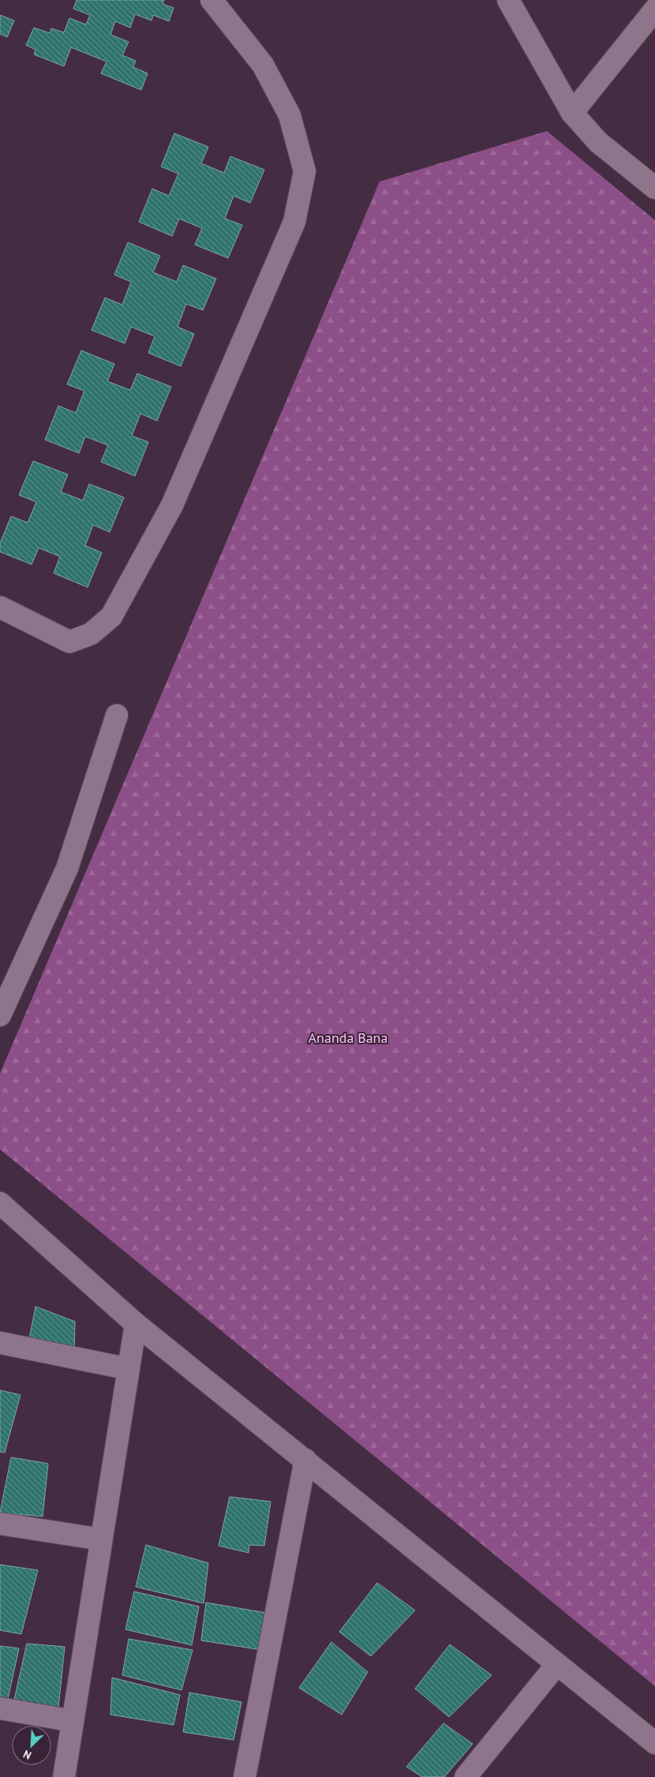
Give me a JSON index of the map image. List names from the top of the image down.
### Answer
{
  "parks": ["Ananda Bana"],
  "north": "bottom left"
}
